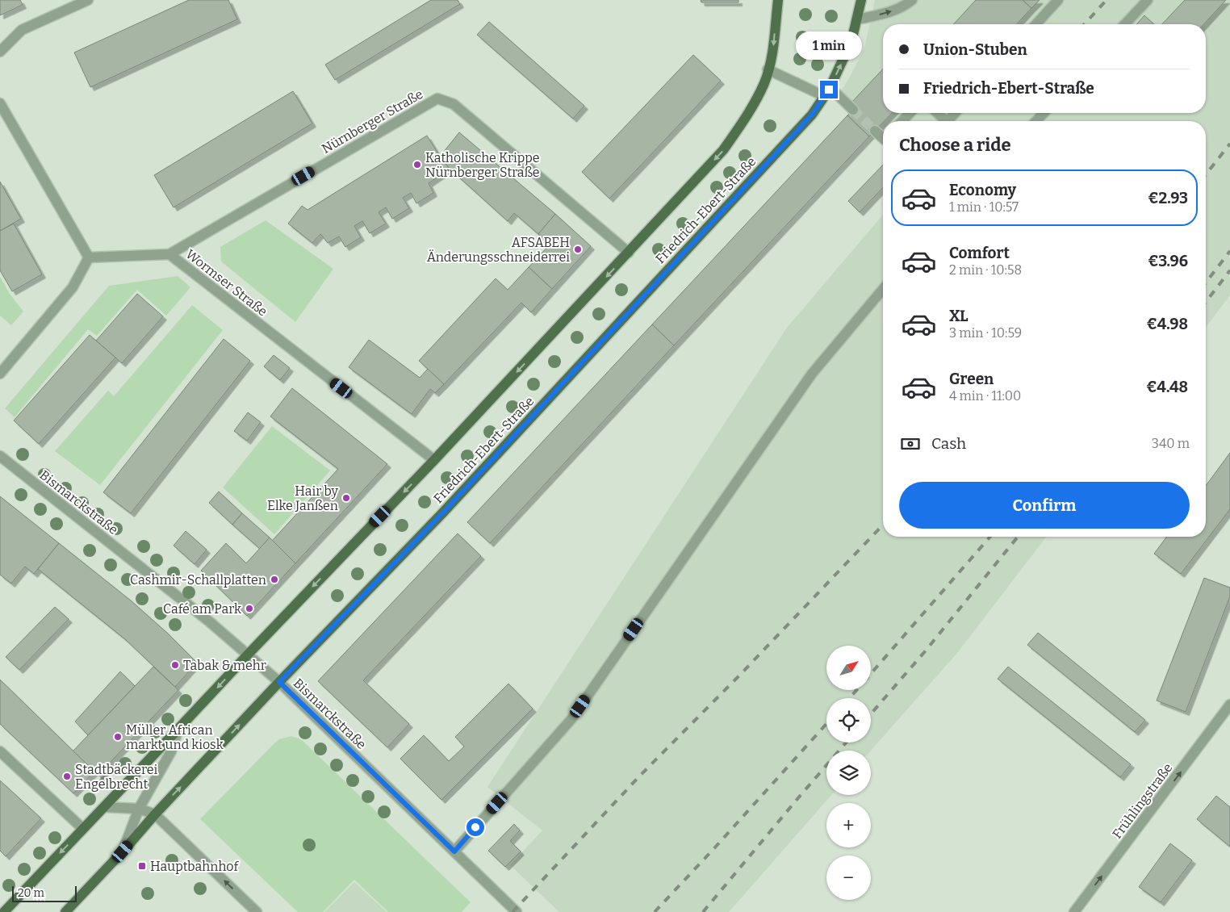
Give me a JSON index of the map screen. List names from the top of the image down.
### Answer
{
  "streets": {
    "main road": ["Friedrich-Ebert-Straße"],
    "street": [
      "Nürnberger Straße",
      "Wormser Straße",
      "Bismarckstraße",
      "Frühlingstraße"
    ]
  },
  "crossings": [
    ["Nürnberger Straße", "Friedrich-Ebert-Straße"],
    ["Nürnberger Straße", "Wormser Straße"],
    ["Friedrich-Ebert-Straße", "Wormser Straße"],
    ["Friedrich-Ebert-Straße", "Bismarckstraße"]
  ],
  "one_way": ["Frühlingstraße"],
  "places": {
    "other": [
      "Katholische Krippe Nürnberger Straße",
      "AFSABEH Änderungsschneiderrei",
      "Hair by Elke Janßen",
      "Cashmir-Schallplatten",
      "Café am Park",
      "Tabak & mehr",
      "Müller African markt und kiosk",
      "Stadtbäckerei Engelbrecht"
    ],
    "transit": ["Hauptbahnhof"]
  },
  "scale_bar": "20 m",
  "north": "top right",
  "page": {
    "banner": ["Union-Stuben", "Friedrich-Ebert-Straße"],
    "bubble": "1 min",
    "heading": "Choose a ride",
    "list": [
      {
        "name": "Economy",
        "note": "1 min · 10:57",
        "value": "€2.93"
      },
      {
        "name": "Comfort",
        "note": "2 min · 10:58",
        "value": "€3.96"
      },
      {
        "name": "XL",
        "note": "3 min · 10:59",
        "value": "€4.98"
      },
      {
        "name": "Green",
        "note": "4 min · 11:00",
        "value": "€4.48"
      }
    ],
    "pay": ["Cash", "340 m"],
    "buttons": "Confirm",
    "map_buttons": ["+", "−"],
    "scale": "20 m"
  }
}
